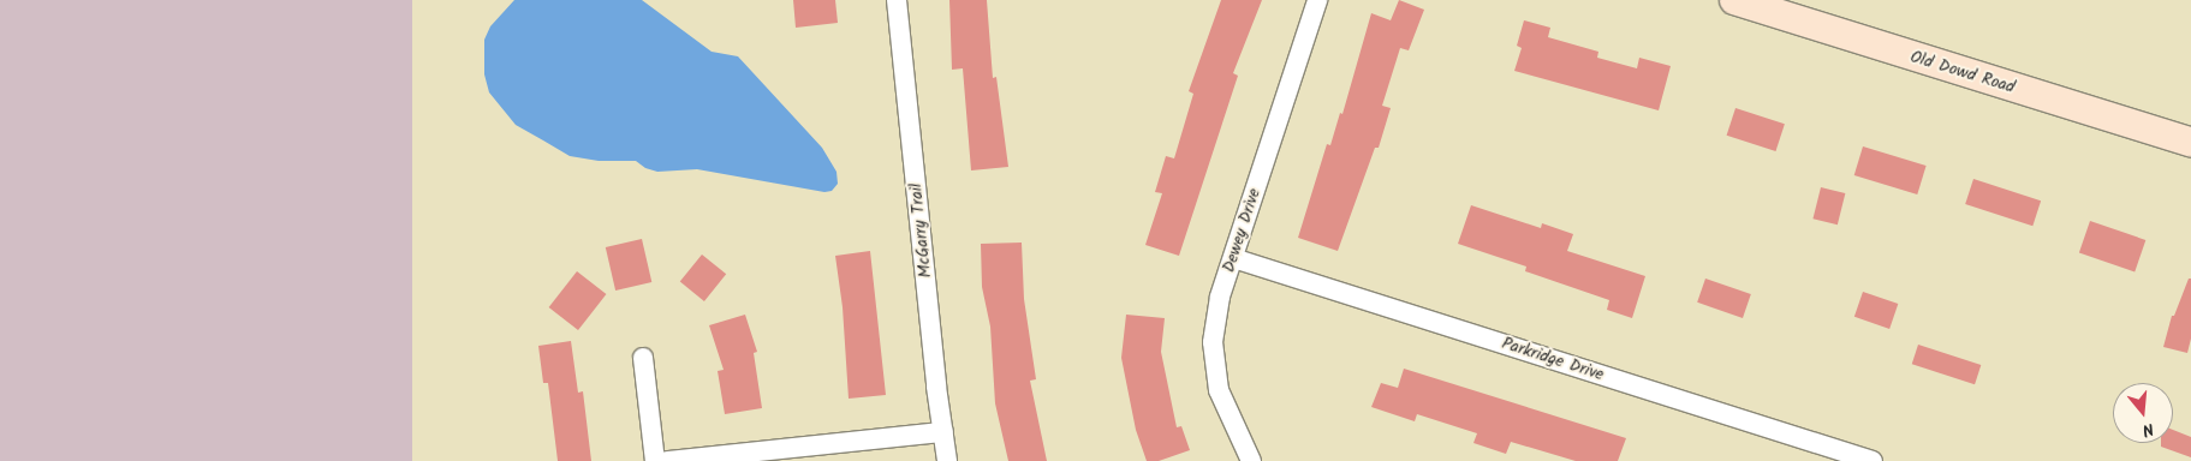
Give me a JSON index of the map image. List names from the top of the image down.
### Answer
{
  "streets": {
    "street": [
      "Old Dowd Road",
      "McGarry Trail",
      "Dewey Drive",
      "Parkridge Drive"
    ]
  },
  "crossings": [
    ["Dewey Drive", "Parkridge Drive"]
  ],
  "north": "bottom"
}
